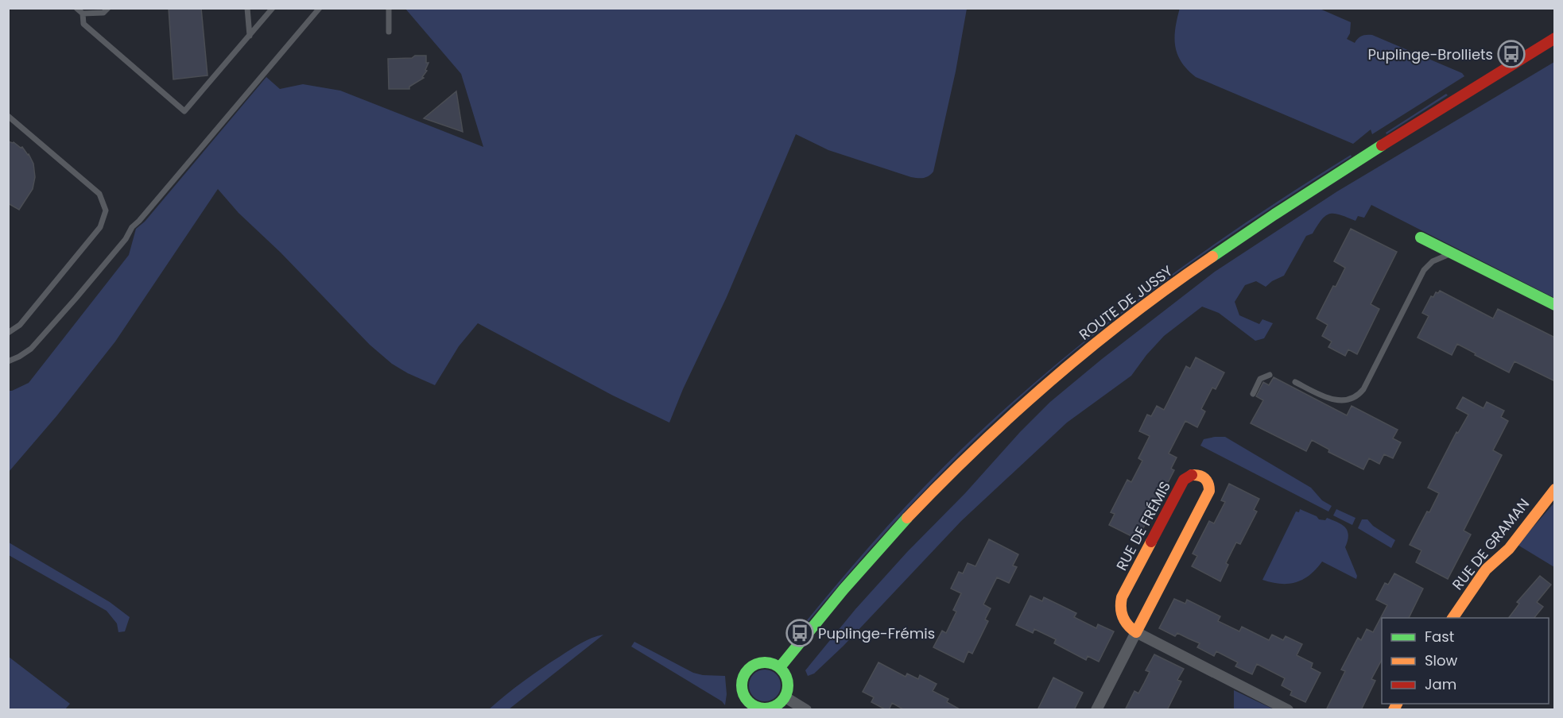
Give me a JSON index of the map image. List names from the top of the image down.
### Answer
{
  "streets": {
    "main road": ["ROUTE DE JUSSY", "RUE DE FRÉMIS", "RUE DE GRAMAN"]
  },
  "places": {
    "bus stop": ["Puplinge-Brolliets", "Puplinge-Frémis"]
  },
  "legend": ["Fast", "Slow", "Jam"]
}
